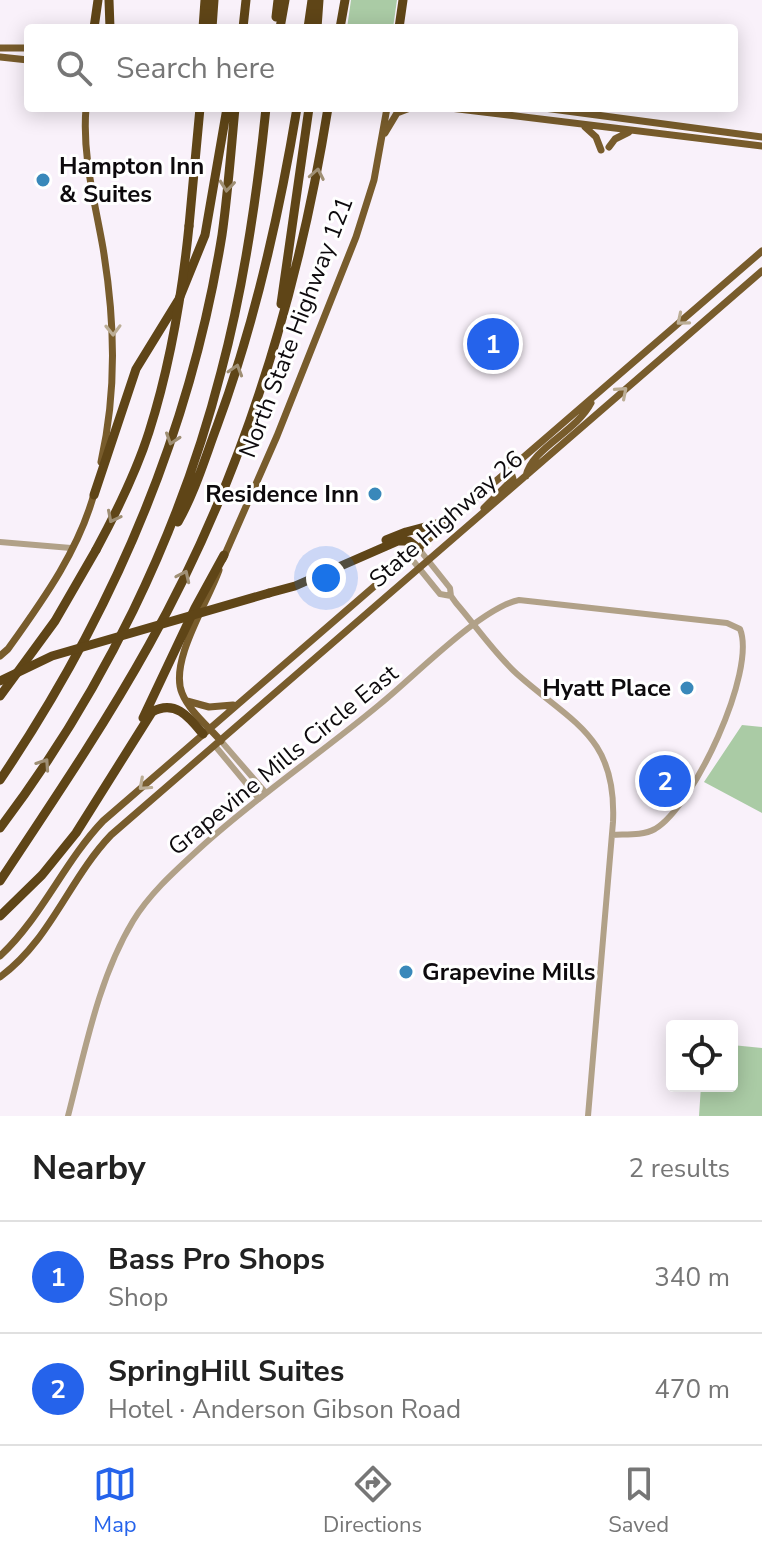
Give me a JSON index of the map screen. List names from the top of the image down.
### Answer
{
  "streets": {
    "main road": ["North State Highway 121", "State Highway 26"],
    "street": ["Grapevine Mills Circle East"]
  },
  "places": [
    "Hampton Inn & Suites",
    "Residence Inn",
    "Hyatt Place",
    "Grapevine Mills"
  ],
  "page": {
    "search": "Search here",
    "pins": ["1", "2"],
    "heading": ["Nearby", "2 results"],
    "list": [
      {
        "mark": "1",
        "name": "Bass Pro Shops",
        "note": "Shop",
        "value": "340 m"
      },
      {
        "mark": "2",
        "name": "SpringHill Suites",
        "note": "Hotel · Anderson Gibson Road",
        "value": "470 m"
      }
    ],
    "nav": ["Map", "Directions", "Saved"]
  }
}
